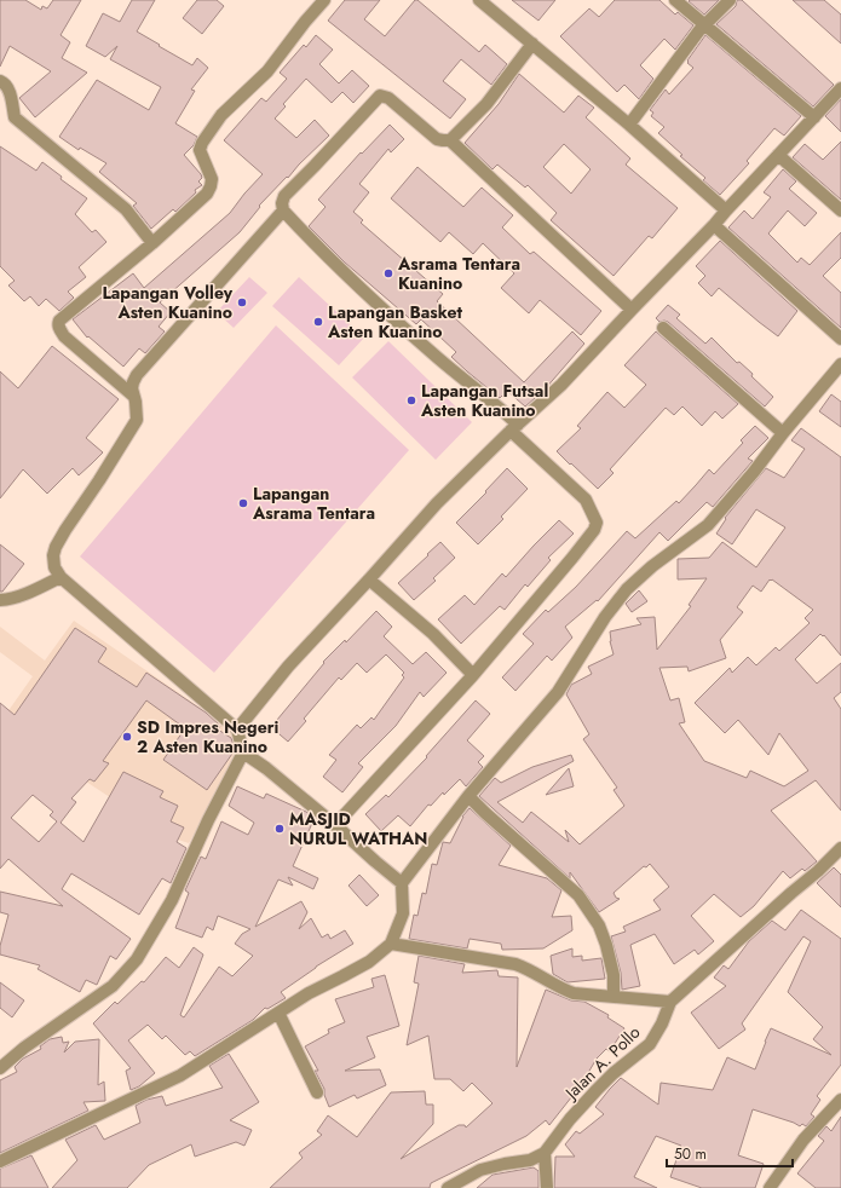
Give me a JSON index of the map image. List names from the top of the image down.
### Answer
{
  "streets": {
    "street": ["Jalan A. Pollo"]
  },
  "places": [
    "Asrama Tentara Kuanino",
    "Lapangan Volley Asten Kuanino",
    "Lapangan Basket Asten Kuanino",
    "Lapangan Futsal Asten Kuanino",
    "Lapangan Asrama Tentara",
    "SD Impres Negeri 2 Asten Kuanino",
    "MASJID NURUL WATHAN"
  ],
  "scale_bar": "50 m"
}
